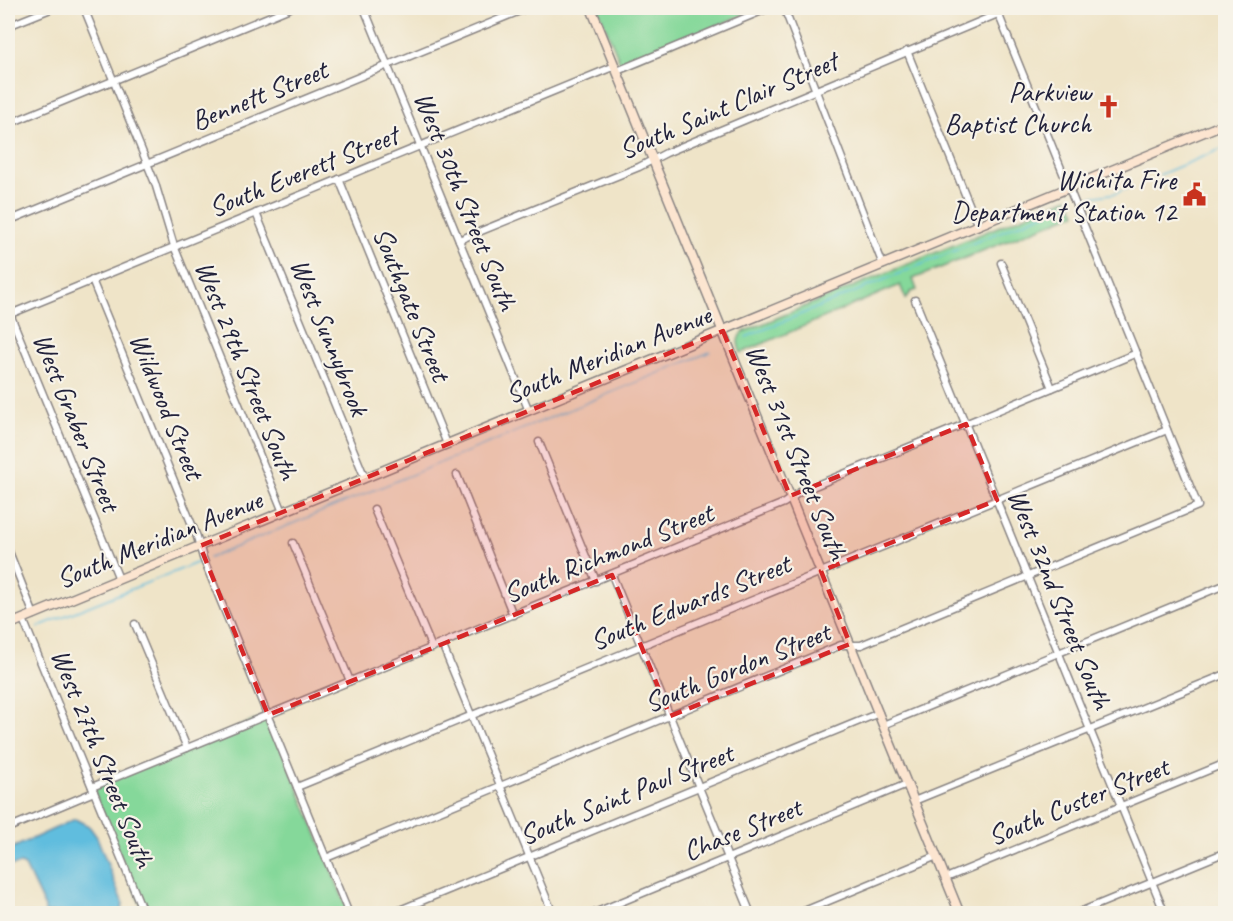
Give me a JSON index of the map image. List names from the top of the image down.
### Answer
{
  "streets": {
    "main road": ["South Meridian Avenue", "West 31st Street South"],
    "street": [
      "Bennett Street",
      "South Saint Clair Street",
      "South Everett Street",
      "West 30th Street South",
      "Southgate Street",
      "West Sunnybrook",
      "West 29th Street South",
      "Wildwood Street",
      "West Graber Street",
      "South Richmond Street",
      "West 32nd Street South",
      "South Edwards Street",
      "South Gordon Street",
      "West 27th Street South",
      "South Saint Paul Street",
      "South Custer Street",
      "Chase Street"
    ]
  },
  "crossings": [
    ["Bennett Street", "West 30th Street South"],
    ["Bennett Street", "West 29th Street South"],
    ["South Saint Clair Street", "West 30th Street South"],
    ["South Saint Clair Street", "West 31st Street South"],
    ["South Everett Street", "West 30th Street South"],
    ["South Everett Street", "Southgate Street"],
    ["South Everett Street", "West Sunnybrook"],
    ["South Everett Street", "West 29th Street South"],
    ["South Everett Street", "Wildwood Street"],
    ["South Everett Street", "West Graber Street"],
    ["South Everett Street", "West 31st Street South"],
    ["West 30th Street South", "South Meridian Avenue"],
    ["Southgate Street", "South Meridian Avenue"],
    ["West Sunnybrook", "South Meridian Avenue"],
    ["South Meridian Avenue", "West 29th Street South"],
    ["South Meridian Avenue", "Wildwood Street"],
    ["South Meridian Avenue", "West Graber Street"],
    ["South Meridian Avenue", "West 31st Street South"],
    ["South Meridian Avenue", "West 27th Street South"],
    ["Wildwood Street", "South Richmond Street"],
    ["Wildwood Street", "South Edwards Street"],
    ["Wildwood Street", "South Gordon Street"],
    ["West 31st Street South", "South Richmond Street"],
    ["West 31st Street South", "South Edwards Street"],
    ["West 31st Street South", "South Gordon Street"],
    ["West 31st Street South", "South Saint Paul Street"],
    ["West 31st Street South", "South Custer Street"],
    ["West 31st Street South", "Chase Street"],
    ["South Richmond Street", "West 32nd Street South"],
    ["South Richmond Street", "West 27th Street South"],
    ["West 32nd Street South", "South Edwards Street"],
    ["West 32nd Street South", "South Gordon Street"],
    ["West 32nd Street South", "South Custer Street"],
    ["South Edwards Street", "South Gordon Street"]
  ],
  "places": {
    "church": ["Parkview Baptist Church"],
    "public building": ["Wichita Fire Department Station 12"]
  }
}
